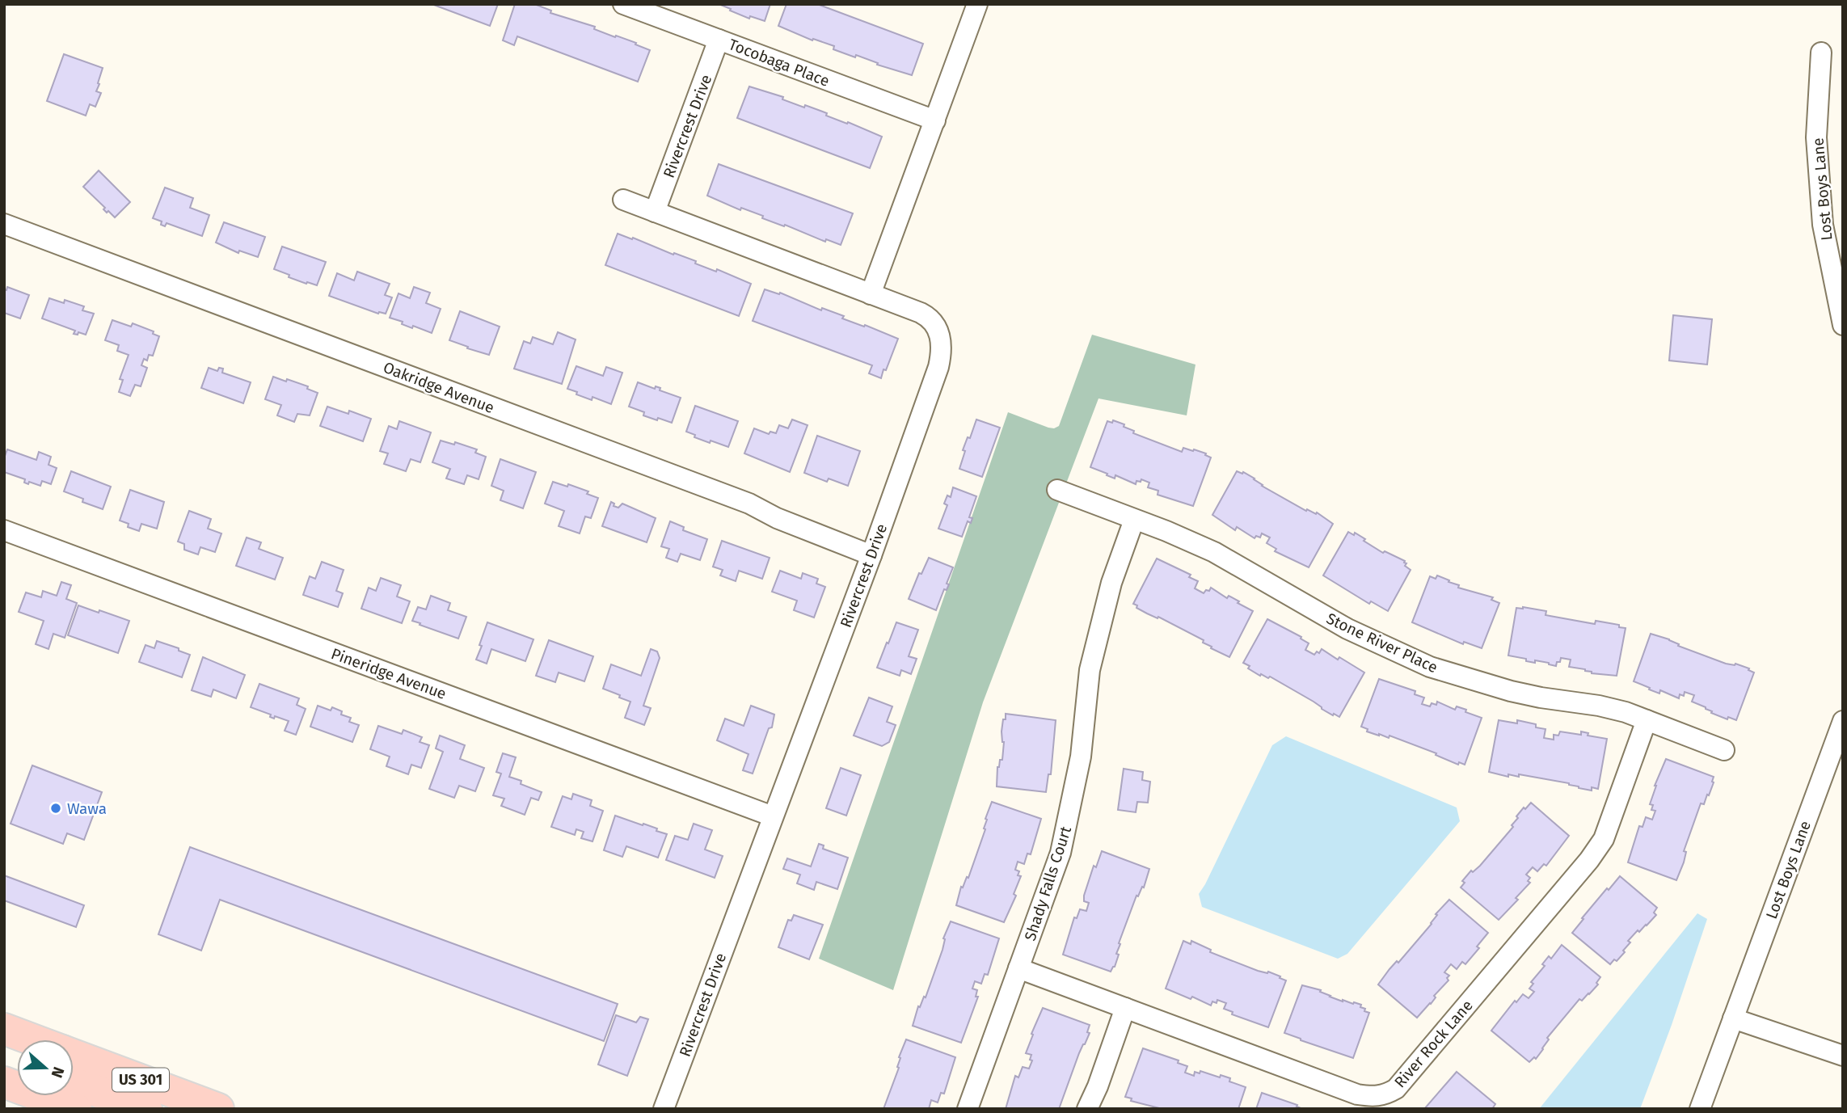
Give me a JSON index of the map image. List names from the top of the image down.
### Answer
{
  "streets": {
    "main road": ["US 301"],
    "street": [
      "Tocobaga Place",
      "Rivercrest Drive",
      "Lost Boys Lane",
      "Oakridge Avenue",
      "Stone River Place",
      "Pineridge Avenue",
      "Shady Falls Court",
      "River Rock Lane"
    ]
  },
  "crossings": [
    ["Tocobaga Place", "Rivercrest Drive"],
    ["Rivercrest Drive", "Oakridge Avenue"],
    ["Rivercrest Drive", "Pineridge Avenue"],
    ["Stone River Place", "Shady Falls Court"],
    ["Stone River Place", "River Rock Lane"],
    ["Shady Falls Court", "River Rock Lane"]
  ],
  "places": ["Wawa"],
  "north": "right"
}
